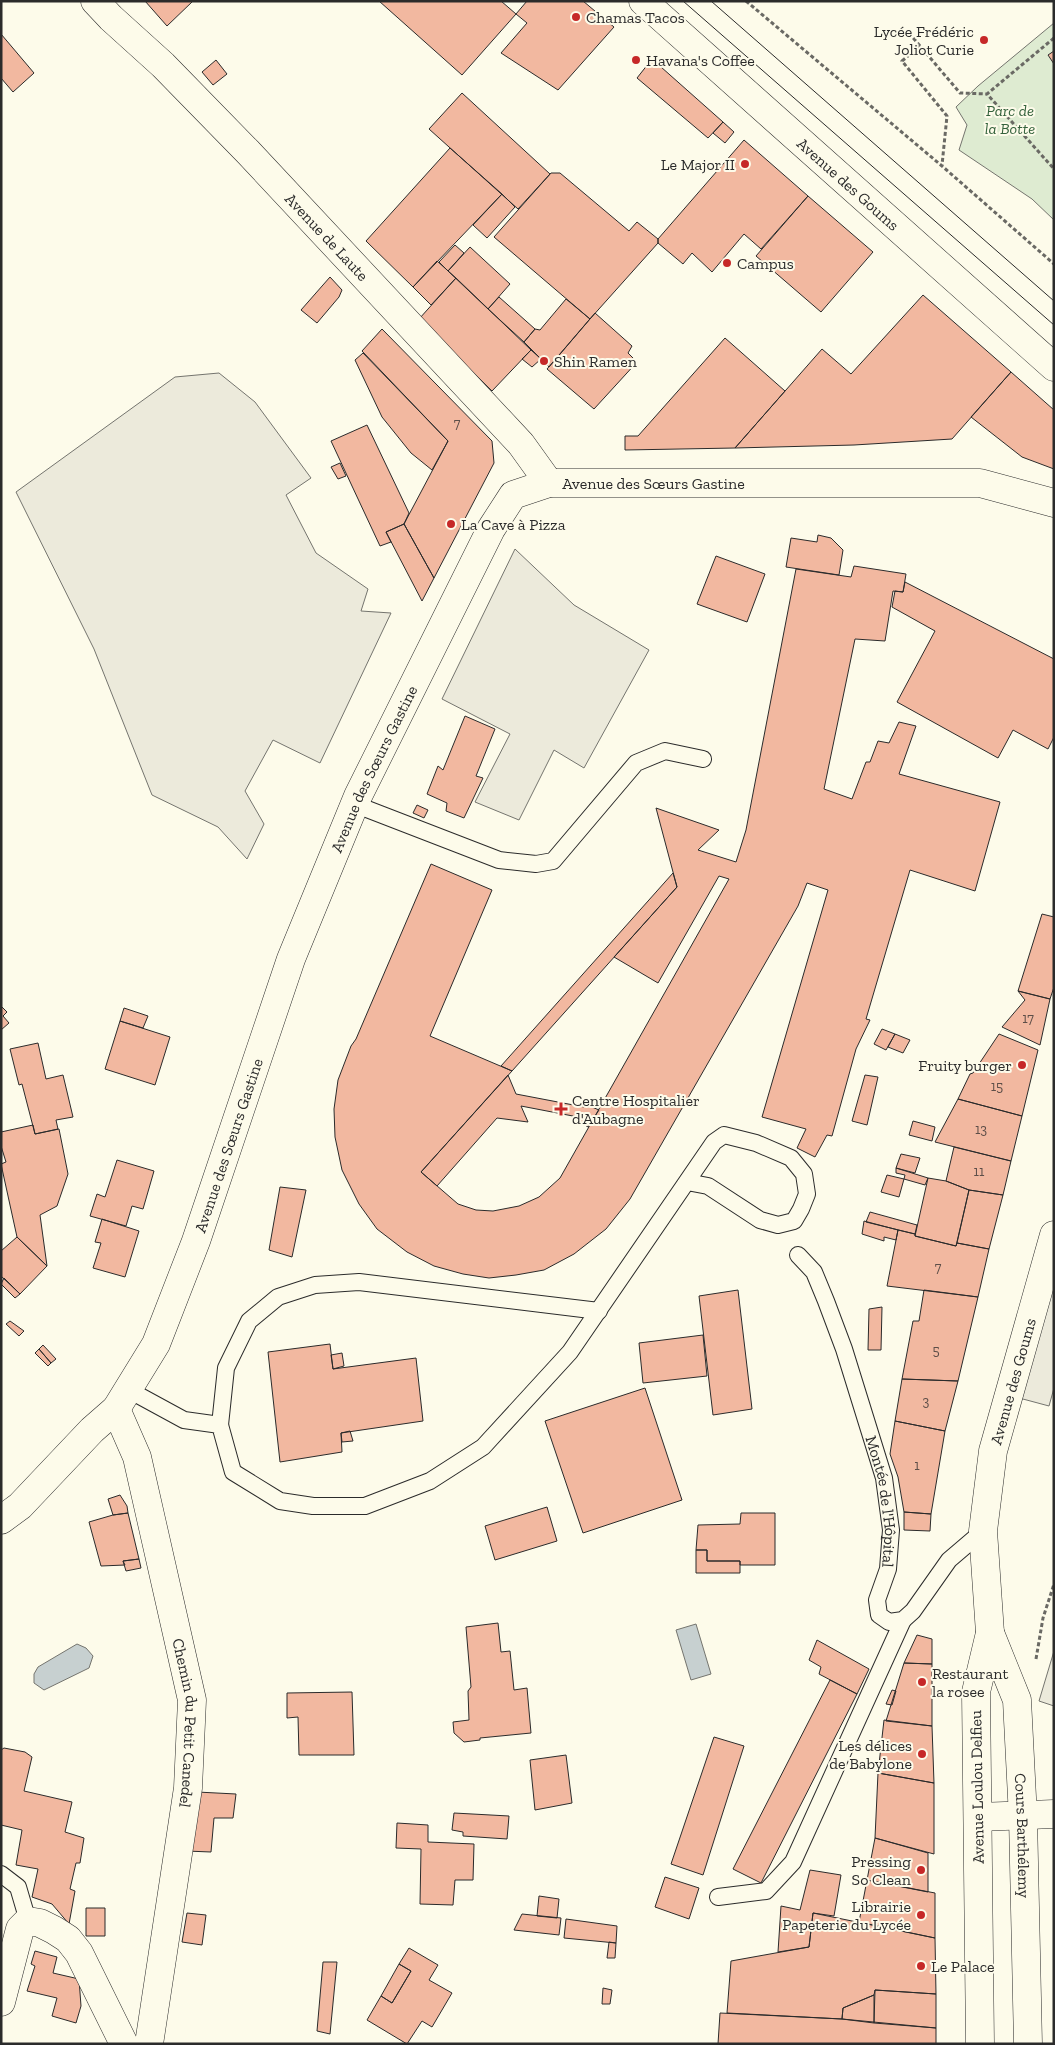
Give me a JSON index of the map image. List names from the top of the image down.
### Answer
{
  "streets": {
    "street": [
      "Avenue des Goums",
      "Avenue de Laute",
      "Avenue des Sœurs Gastine",
      "Chemin du Petit Canedel",
      "Avenue Loulou Delfieu",
      "Cours Barthélemy"
    ],
    "lane": ["Montée de l'Hôpital"]
  },
  "crossings": [
    ["Avenue des Goums", "Avenue Loulou Delfieu"],
    ["Avenue de Laute", "Avenue des Sœurs Gastine"],
    ["Avenue des Sœurs Gastine", "Chemin du Petit Canedel"],
    ["Avenue Loulou Delfieu", "Cours Barthélemy"]
  ],
  "parks": ["Parc de la Botte"],
  "places": {
    "other": [
      "Chamas Tacos",
      "Lycée Frédéric Joliot Curie",
      "Havana's Coffee",
      "Le Major II",
      "Campus",
      "Shin Ramen",
      "La Cave à Pizza",
      "Fruity burger",
      "Restaurant la rosee",
      "Les délices de Babylone",
      "Pressing So Clean",
      "Librairie Papeterie du Lycée",
      "Le Palace"
    ],
    "health": ["Centre Hospitalier d'Aubagne"]
  },
  "house_numbers": [
    "7",
    "17",
    "15",
    "13",
    "11",
    "7",
    "5",
    "3",
    "1"
  ]
}
